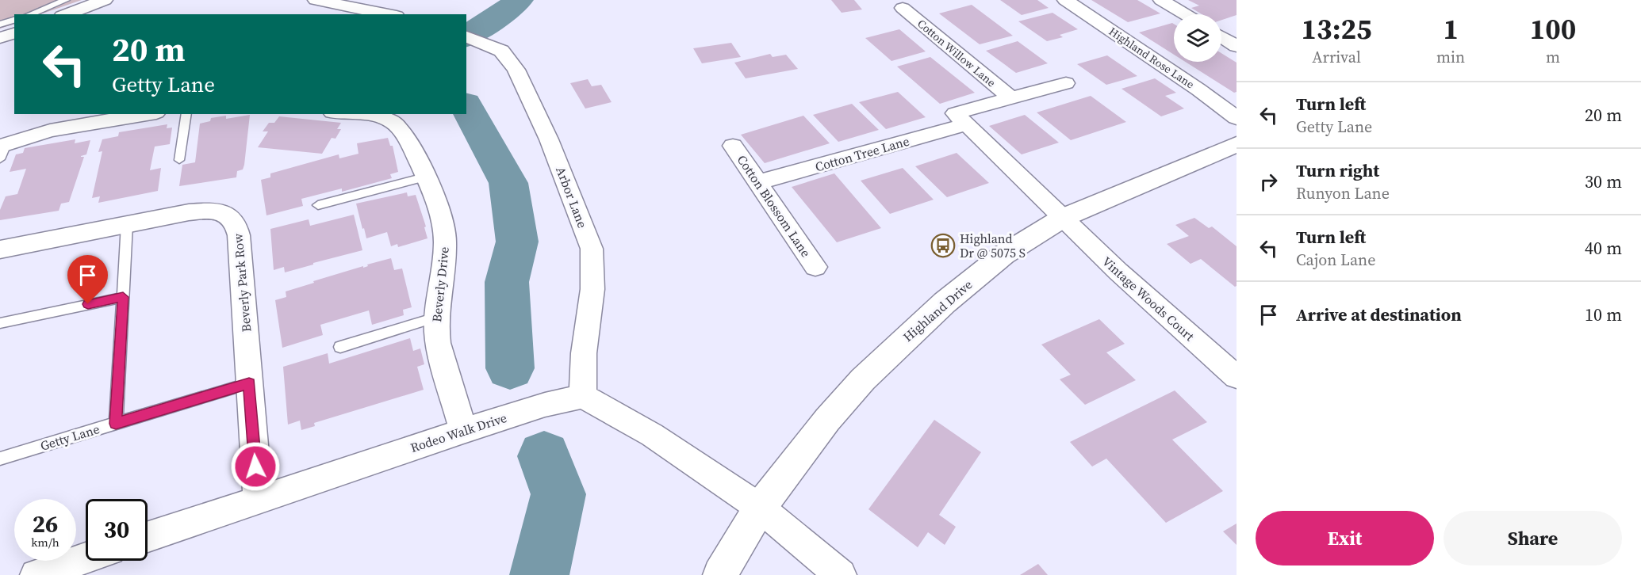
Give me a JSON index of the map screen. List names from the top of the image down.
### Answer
{
  "streets": {
    "main road": ["Highland Drive"],
    "street": [
      "Cotton Willow Lane",
      "Highland Rose Lane",
      "Cotton Tree Lane",
      "Arbor Lane",
      "Cotton Blossom Lane",
      "Beverly Park Row",
      "Beverly Drive",
      "Vintage Woods Court",
      "Rodeo Walk Drive"
    ],
    "lane": ["Getty Lane"]
  },
  "crossings": [
    ["Cotton Tree Lane", "Cotton Blossom Lane"],
    ["Arbor Lane", "Rodeo Walk Drive"],
    ["Beverly Park Row", "Rodeo Walk Drive"],
    ["Beverly Park Row", "Getty Lane"],
    ["Beverly Drive", "Rodeo Walk Drive"],
    ["Vintage Woods Court", "Highland Drive"]
  ],
  "places": {
    "bus stop": ["Highland Dr @ 5075 S"]
  },
  "page": {
    "eta": [
      "13:25",
      "Arrival",
      "1",
      "min",
      "100",
      "m"
    ],
    "turn": ["20 m", "Getty Lane"],
    "list": [
      {
        "name": "Turn left",
        "note": "Getty Lane",
        "value": "20 m"
      },
      {
        "name": "Turn right",
        "note": "Runyon Lane",
        "value": "30 m"
      },
      {
        "name": "Turn left",
        "note": "Cajon Lane",
        "value": "40 m"
      },
      {
        "name": "Arrive at destination",
        "value": "10 m"
      }
    ],
    "speed": "26 km/h",
    "limit": "30",
    "buttons": ["Exit", "Share"]
  }
}
